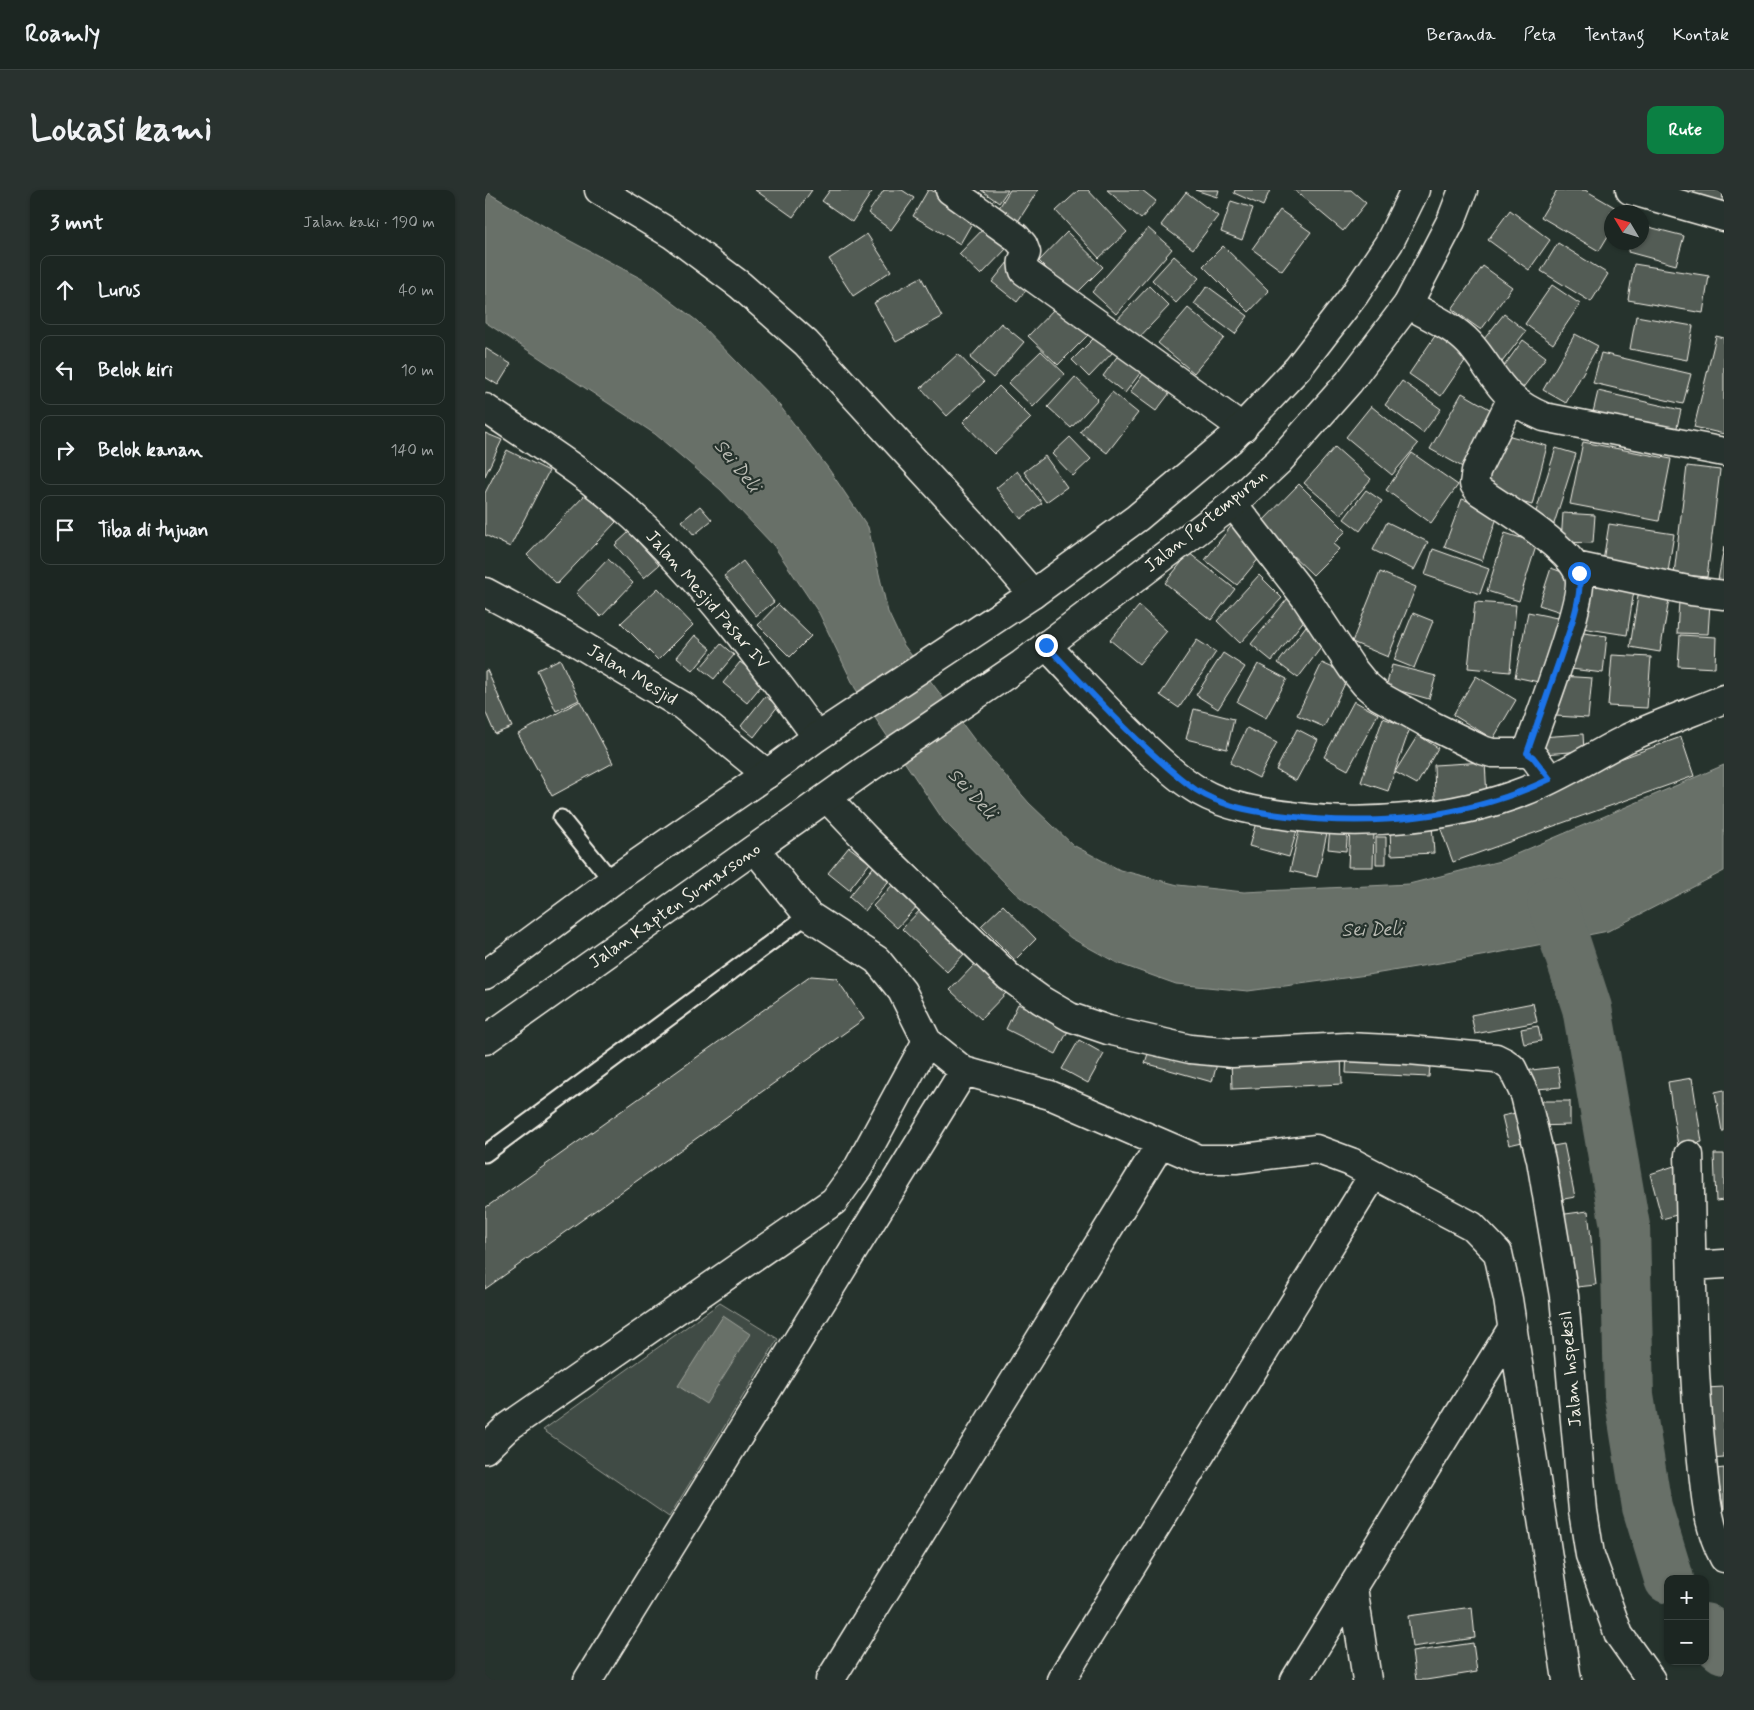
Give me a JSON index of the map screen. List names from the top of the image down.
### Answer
{
  "streets": {
    "main road": [
      "Jalan Pertempuran",
      "Jalan Mesjid Pasar IV",
      "Jalan Mesjid",
      "Jalan Kapten Sumarsono",
      "Jalan InspeksiI"
    ]
  },
  "crossings": [
    ["Jalan Pertempuran", "Jalan Kapten Sumarsono"],
    ["Jalan Kapten Sumarsono", "Jalan InspeksiI"]
  ],
  "water": ["Sei Deli"],
  "north": "top left",
  "page": {
    "header": "Roamly",
    "nav": [
      "Beranda",
      "Peta",
      "Tentang",
      "Kontak"
    ],
    "buttons": "Rute",
    "title": "Lokasi kami",
    "heading": ["3 mnt", "Jalan kaki · 190 m"],
    "list": [
      ["Lurus", "40 m"],
      ["Belok kiri", "10 m"],
      ["Belok kanan", "140 m"],
      "Tiba di tujuan"
    ],
    "map_buttons": ["+", "−"]
  }
}
